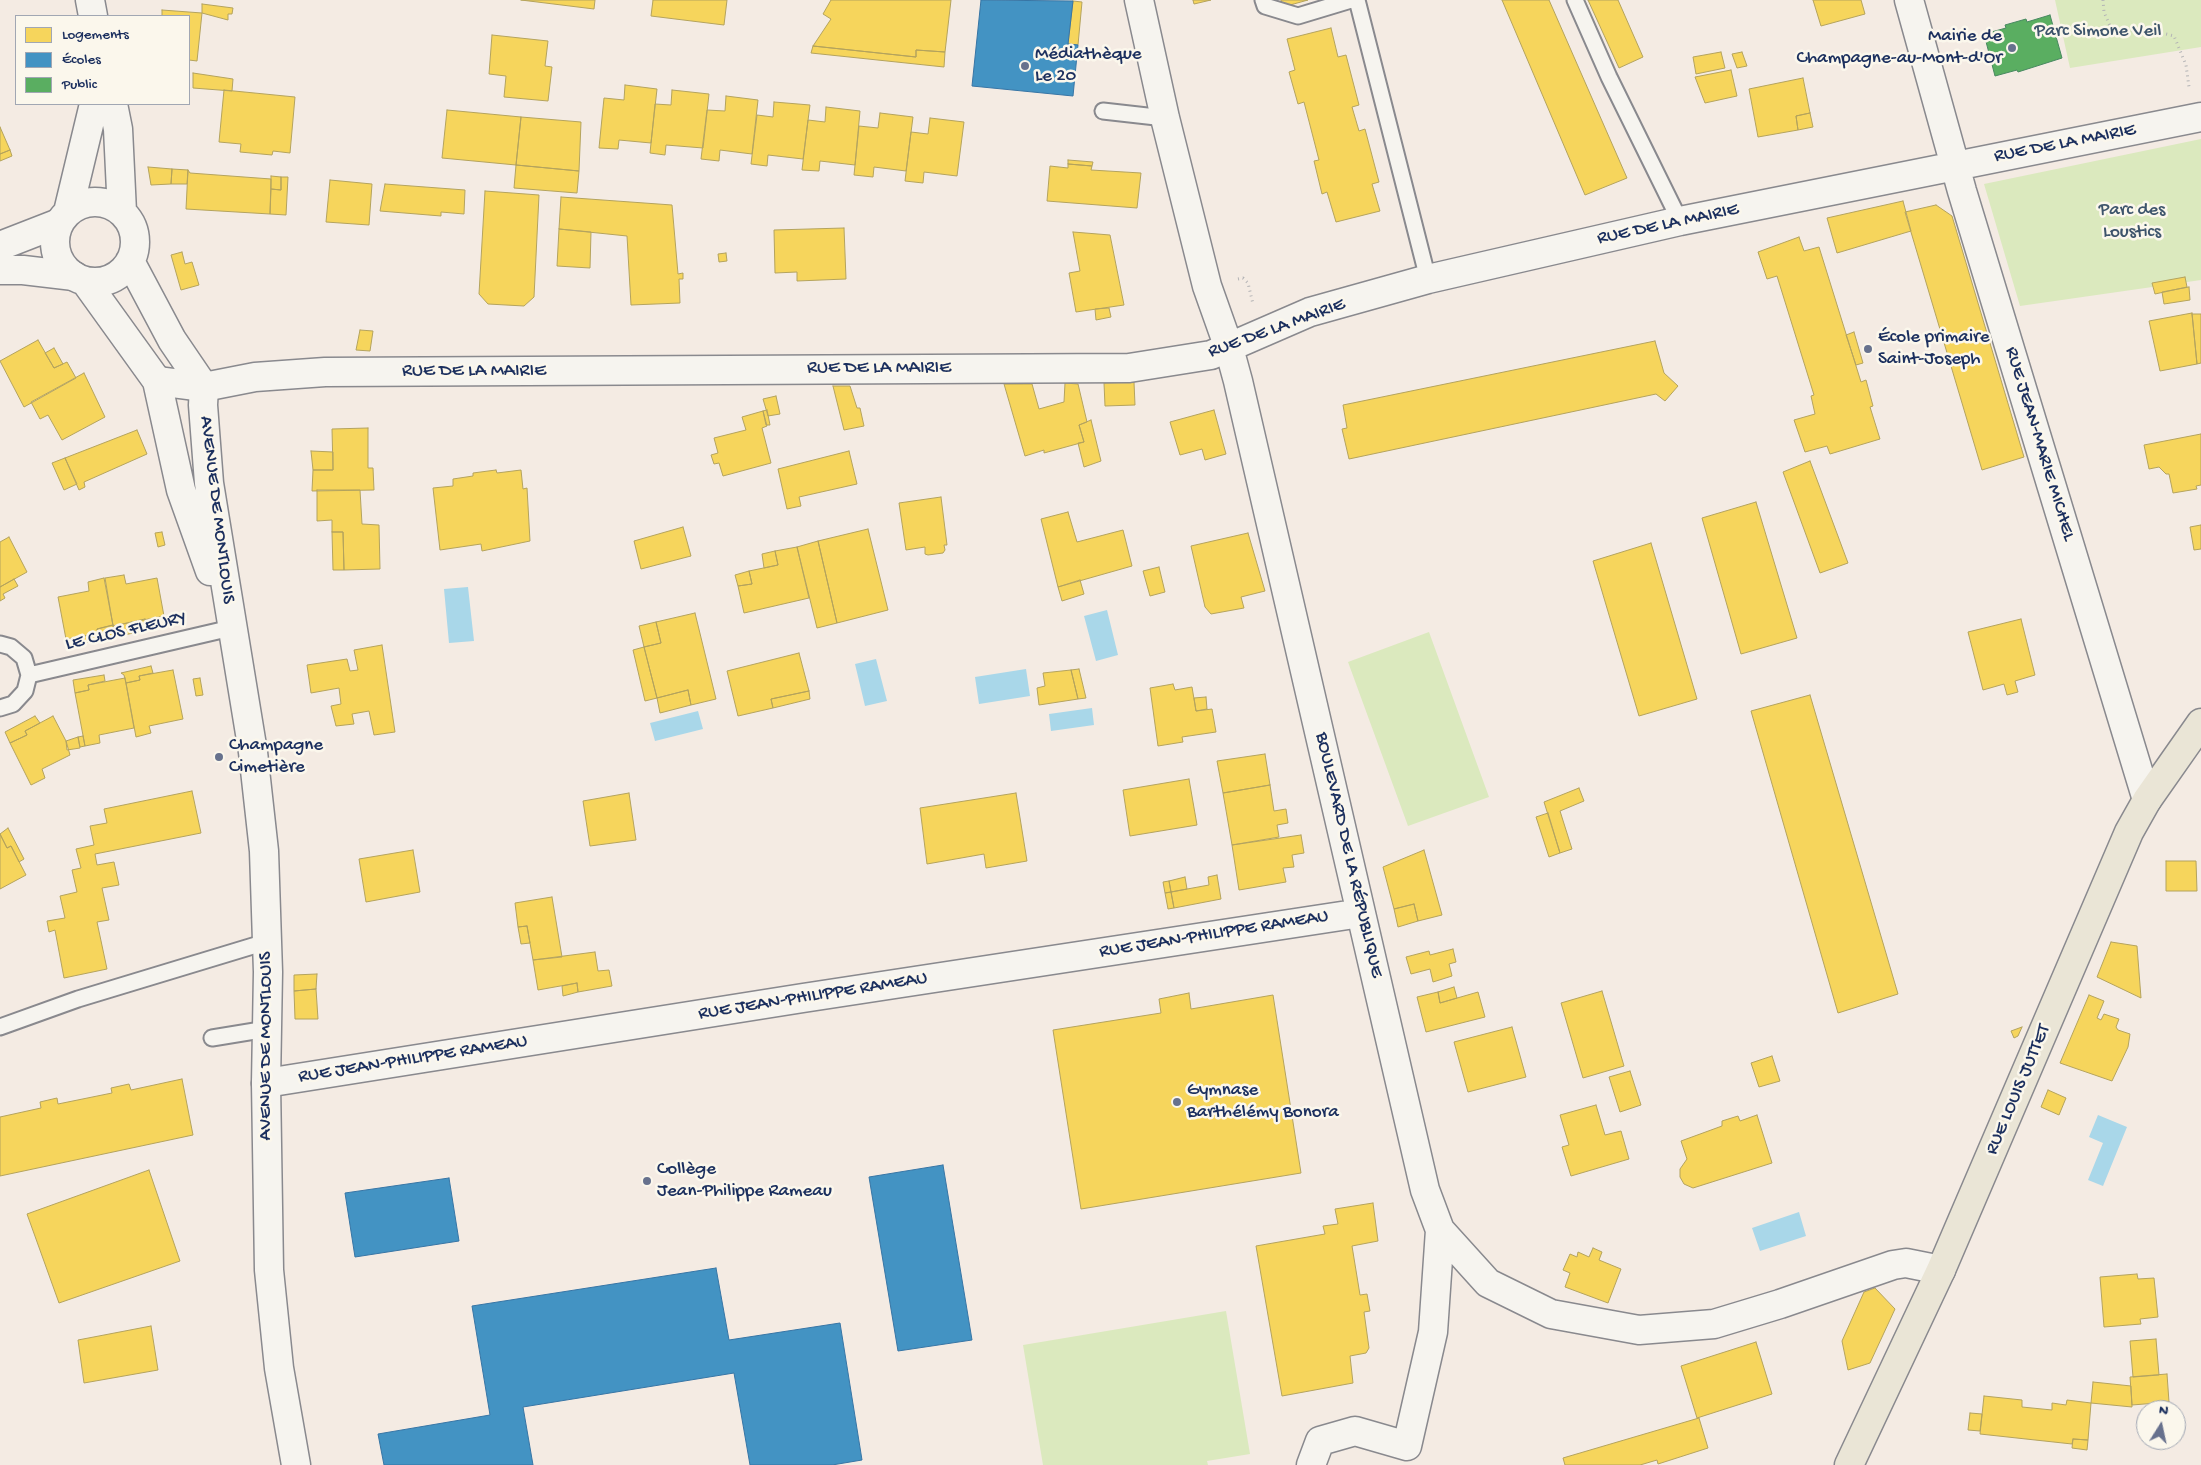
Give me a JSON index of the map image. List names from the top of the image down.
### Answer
{
  "streets": {
    "main road": ["RUE LOUIS JUTTET"],
    "street": [
      "RUE DE LA MAIRIE",
      "RUE JEAN-MARIE MICHEL",
      "AVENUE DE MONTLOUIS",
      "BOULEVARD DE LA RÉPUBLIQUE",
      "RUE JEAN-PHILIPPE RAMEAU"
    ],
    "lane": ["LE CLOS FLEURY"]
  },
  "crossings": [
    ["RUE DE LA MAIRIE", "RUE JEAN-MARIE MICHEL"],
    ["RUE DE LA MAIRIE", "AVENUE DE MONTLOUIS"],
    ["RUE DE LA MAIRIE", "BOULEVARD DE LA RÉPUBLIQUE"],
    ["RUE JEAN-MARIE MICHEL", "RUE LOUIS JUTTET"],
    ["AVENUE DE MONTLOUIS", "LE CLOS FLEURY"],
    ["AVENUE DE MONTLOUIS", "RUE JEAN-PHILIPPE RAMEAU"],
    ["BOULEVARD DE LA RÉPUBLIQUE", "RUE JEAN-PHILIPPE RAMEAU"],
    ["BOULEVARD DE LA RÉPUBLIQUE", "RUE LOUIS JUTTET"]
  ],
  "parks": ["Parc Simone Veil", "Parc des Loustics"],
  "places": [
    "Mairie de Champagne-au-Mont-d'Or",
    "Médiathèque Le 20",
    "École primaire Saint-Joseph",
    "Champagne Cimetière",
    "Gymnase Barthélémy Bonora",
    "Collège Jean-Philippe Rameau"
  ],
  "legend": ["Logements", "Écoles", "Public"],
  "north": "top"
}
